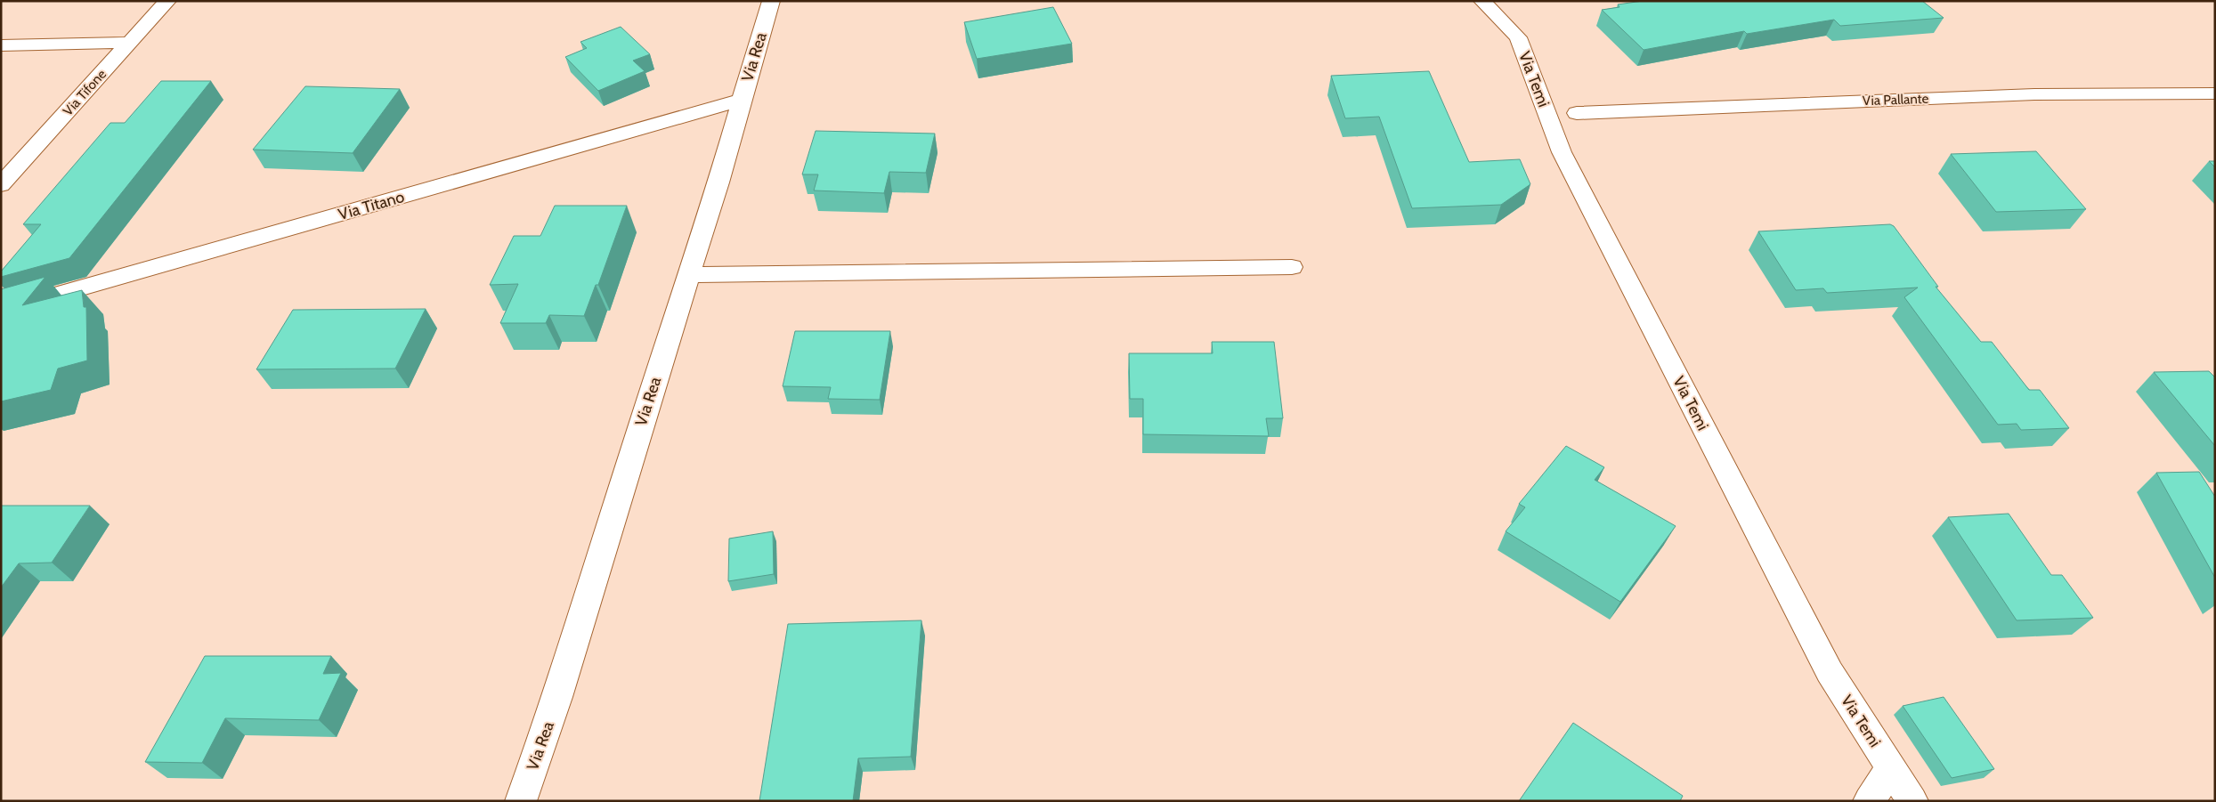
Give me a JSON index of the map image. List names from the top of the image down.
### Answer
{
  "streets": {
    "street": [
      "Via Rea",
      "Via Temi",
      "Via Tifone",
      "Via Pallante",
      "Via Titano"
    ]
  },
  "crossings": [
    ["Via Rea", "Via Titano"]
  ]
}
